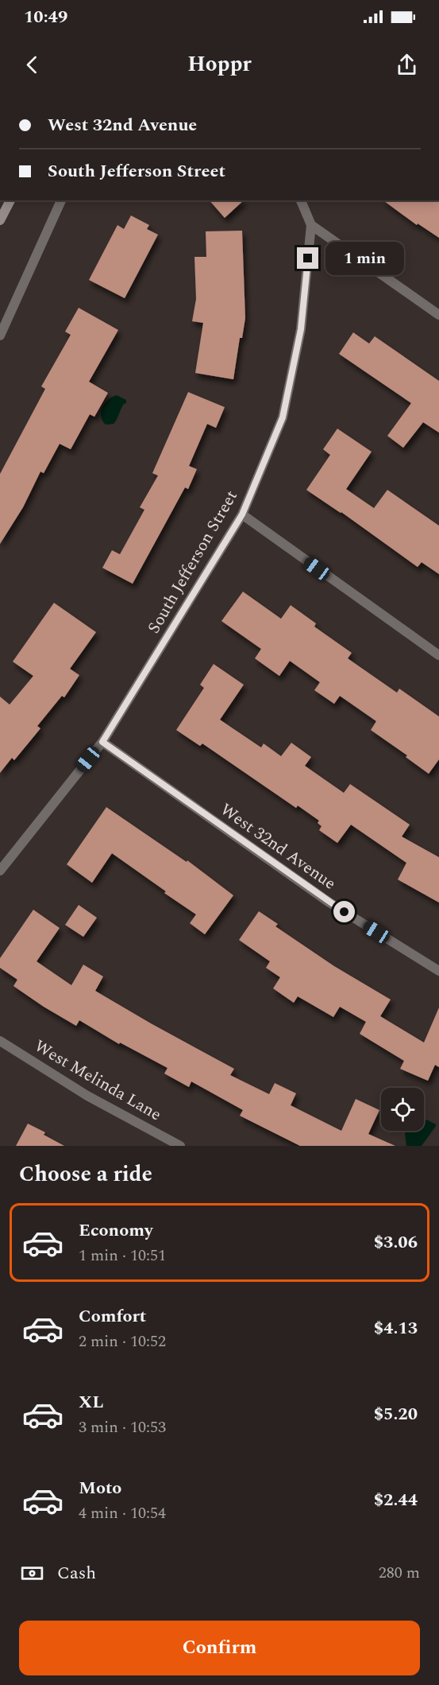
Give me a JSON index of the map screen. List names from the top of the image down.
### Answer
{
  "streets": {
    "street": ["South Jefferson Street", "West 32nd Avenue", "West Melinda Lane"]
  },
  "crossings": [
    ["South Jefferson Street", "West 32nd Avenue"]
  ],
  "page": {
    "status": "10:49",
    "header": "Hoppr",
    "banner": ["West 32nd Avenue", "South Jefferson Street"],
    "bubble": "1 min",
    "heading": "Choose a ride",
    "list": [
      {
        "name": "Economy",
        "note": "1 min · 10:51",
        "value": "$3.06"
      },
      {
        "name": "Comfort",
        "note": "2 min · 10:52",
        "value": "$4.13"
      },
      {
        "name": "XL",
        "note": "3 min · 10:53",
        "value": "$5.20"
      },
      {
        "name": "Moto",
        "note": "4 min · 10:54",
        "value": "$2.44"
      }
    ],
    "pay": ["Cash", "280 m"],
    "buttons": "Confirm"
  }
}
